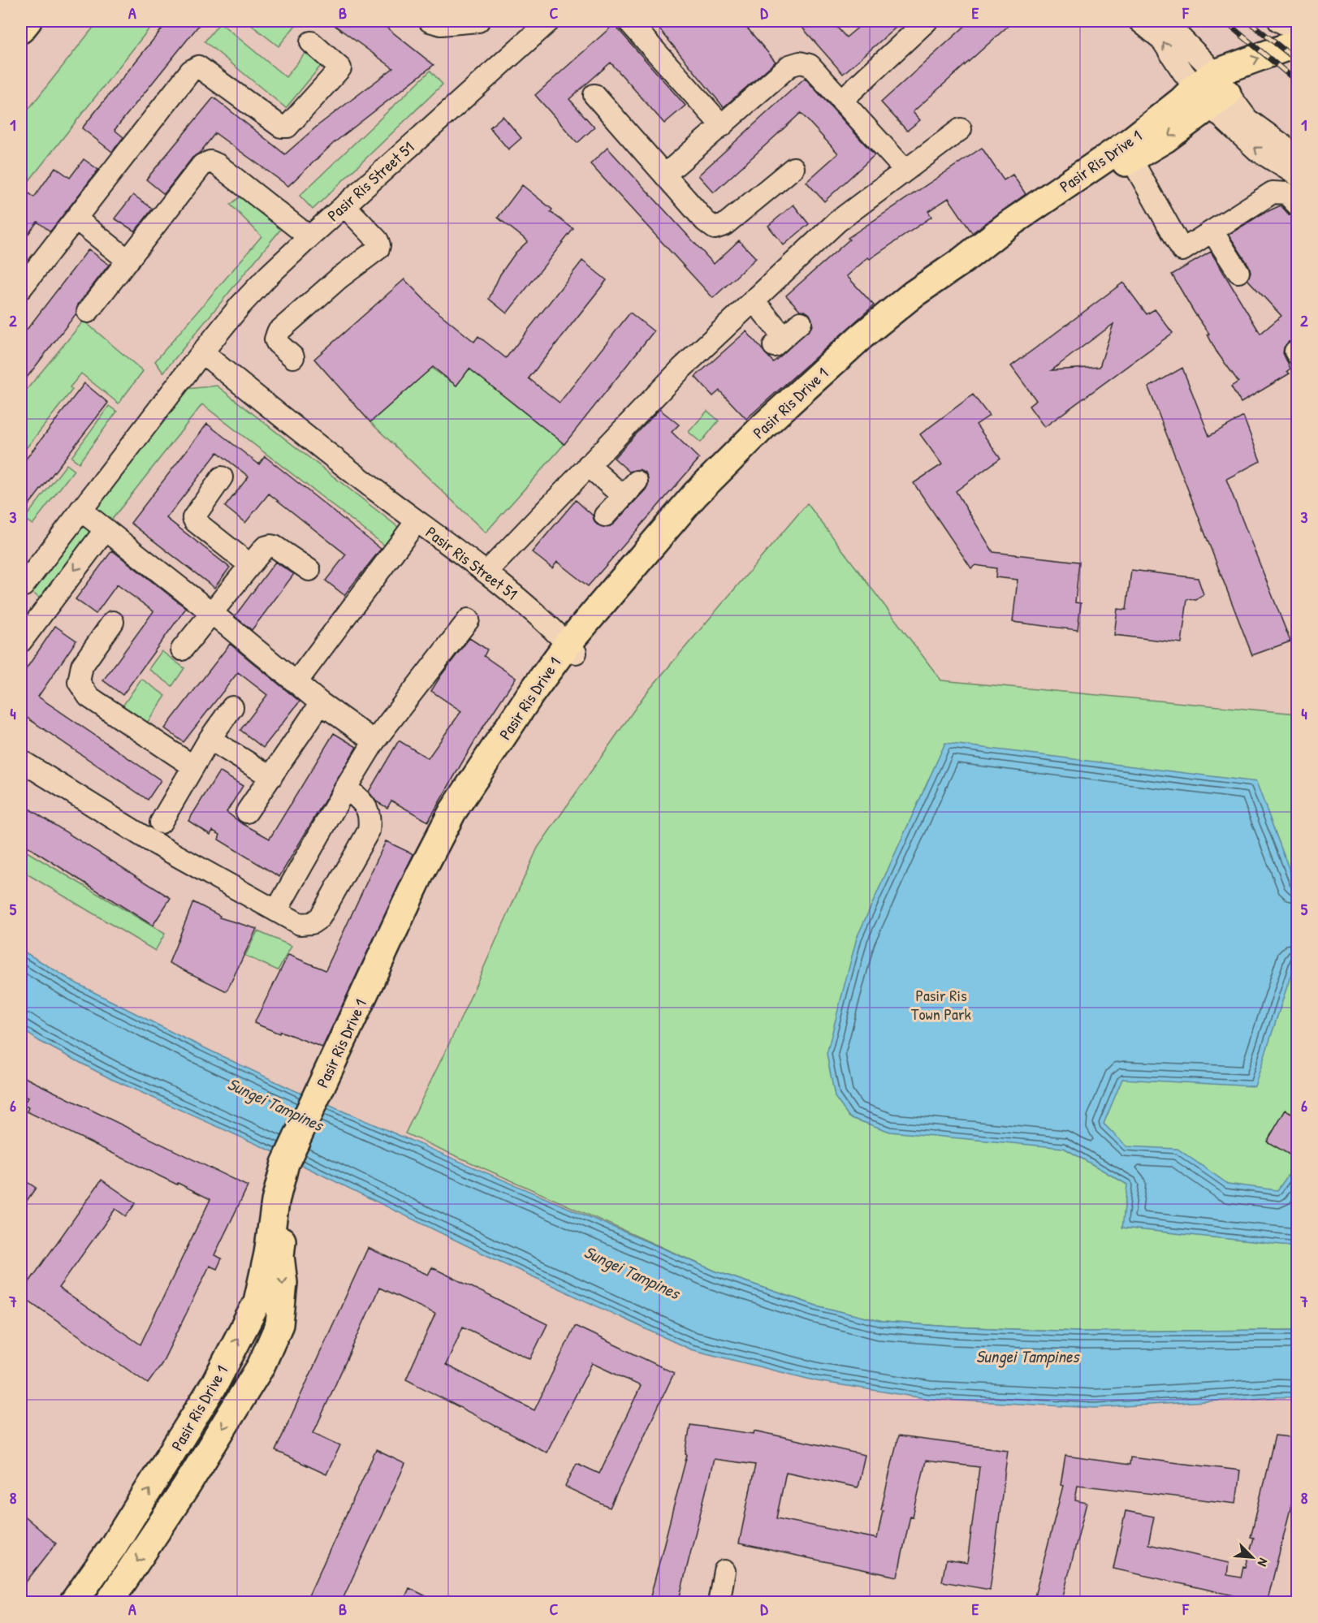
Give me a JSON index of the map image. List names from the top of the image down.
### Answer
{
  "streets": {
    "main road": ["Pasir Ris Drive 1"],
    "street": ["Pasir Ris Street 51"]
  },
  "crossings": [
    ["Pasir Ris Drive 1", "Pasir Ris Street 51"]
  ],
  "water": ["Sungei Tampines"],
  "parks": ["Pasir Ris Town Park"],
  "north": "bottom right",
  "grid": {
    "columns": [
      "A",
      "B",
      "C",
      "D",
      "E",
      "F"
    ],
    "rows": [
      "1",
      "2",
      "3",
      "4",
      "5",
      "6",
      "7",
      "8"
    ]
  }
}
